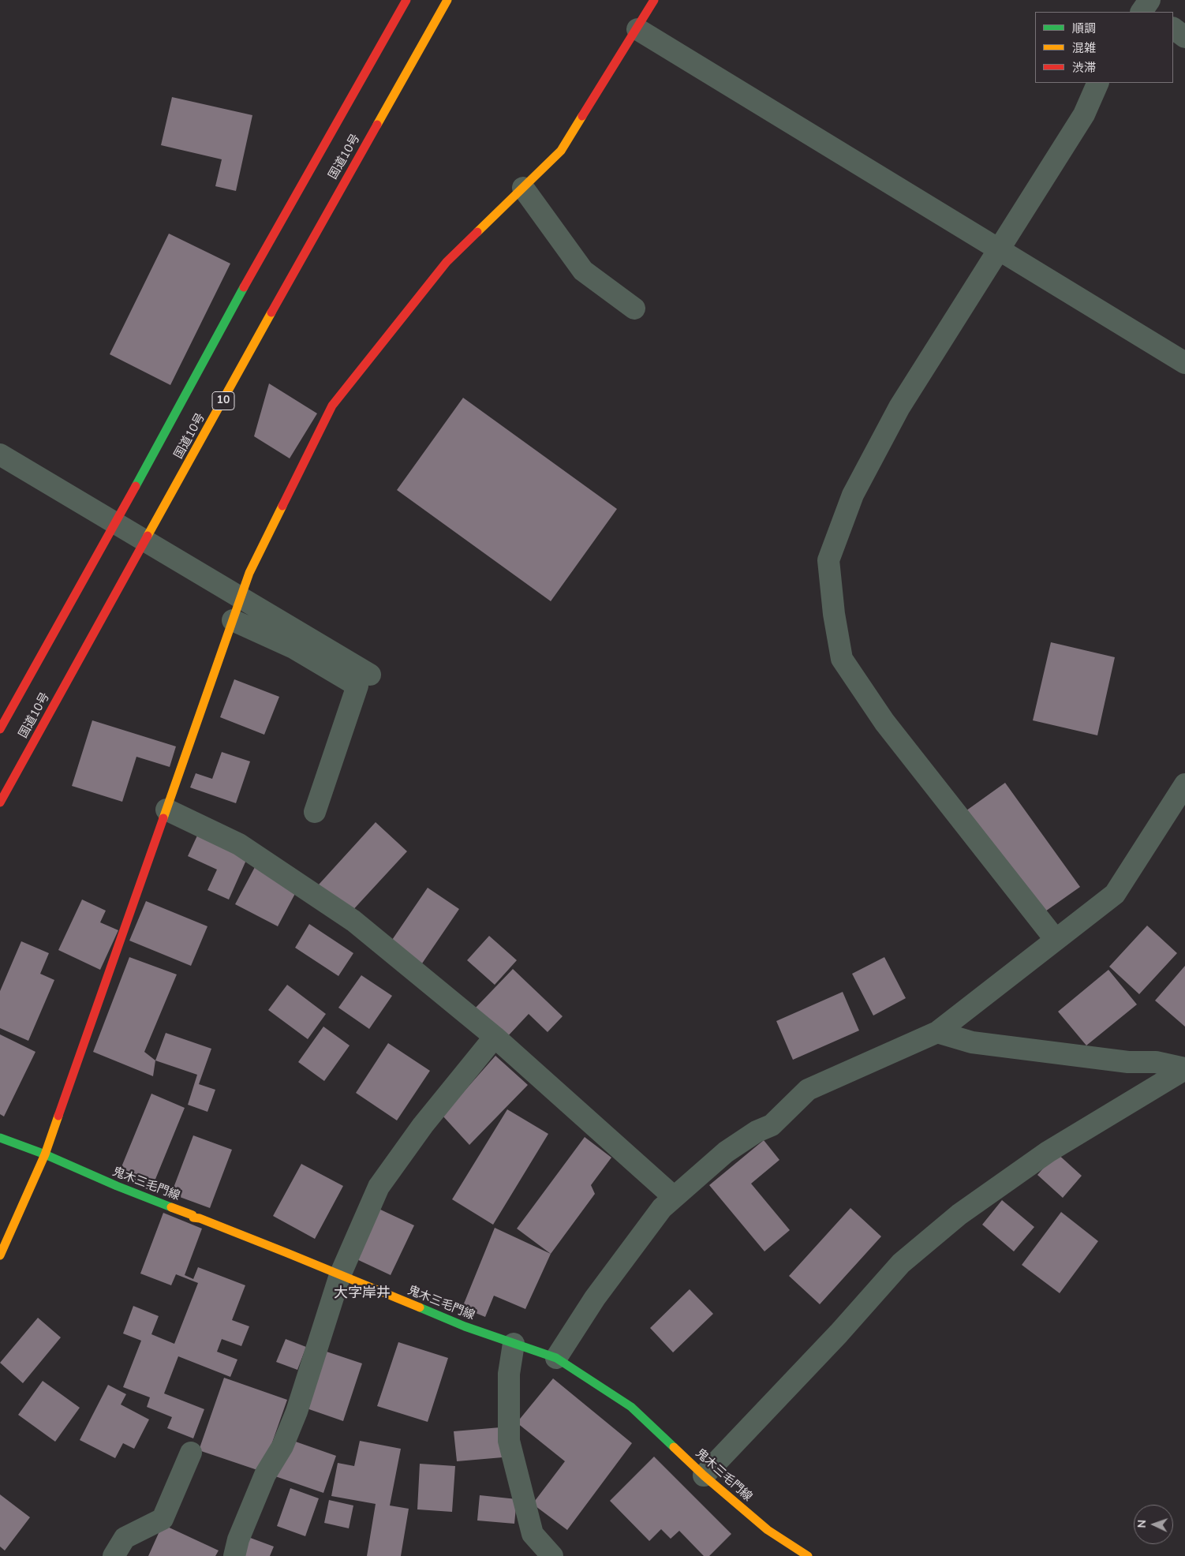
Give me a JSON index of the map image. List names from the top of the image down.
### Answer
{
  "streets": {
    "main road": ["国道10号", "10", "鬼木三毛門線"]
  },
  "districts": ["大字岸井"],
  "legend": ["順調", "混雑", "渋滞"],
  "north": "left"
}
